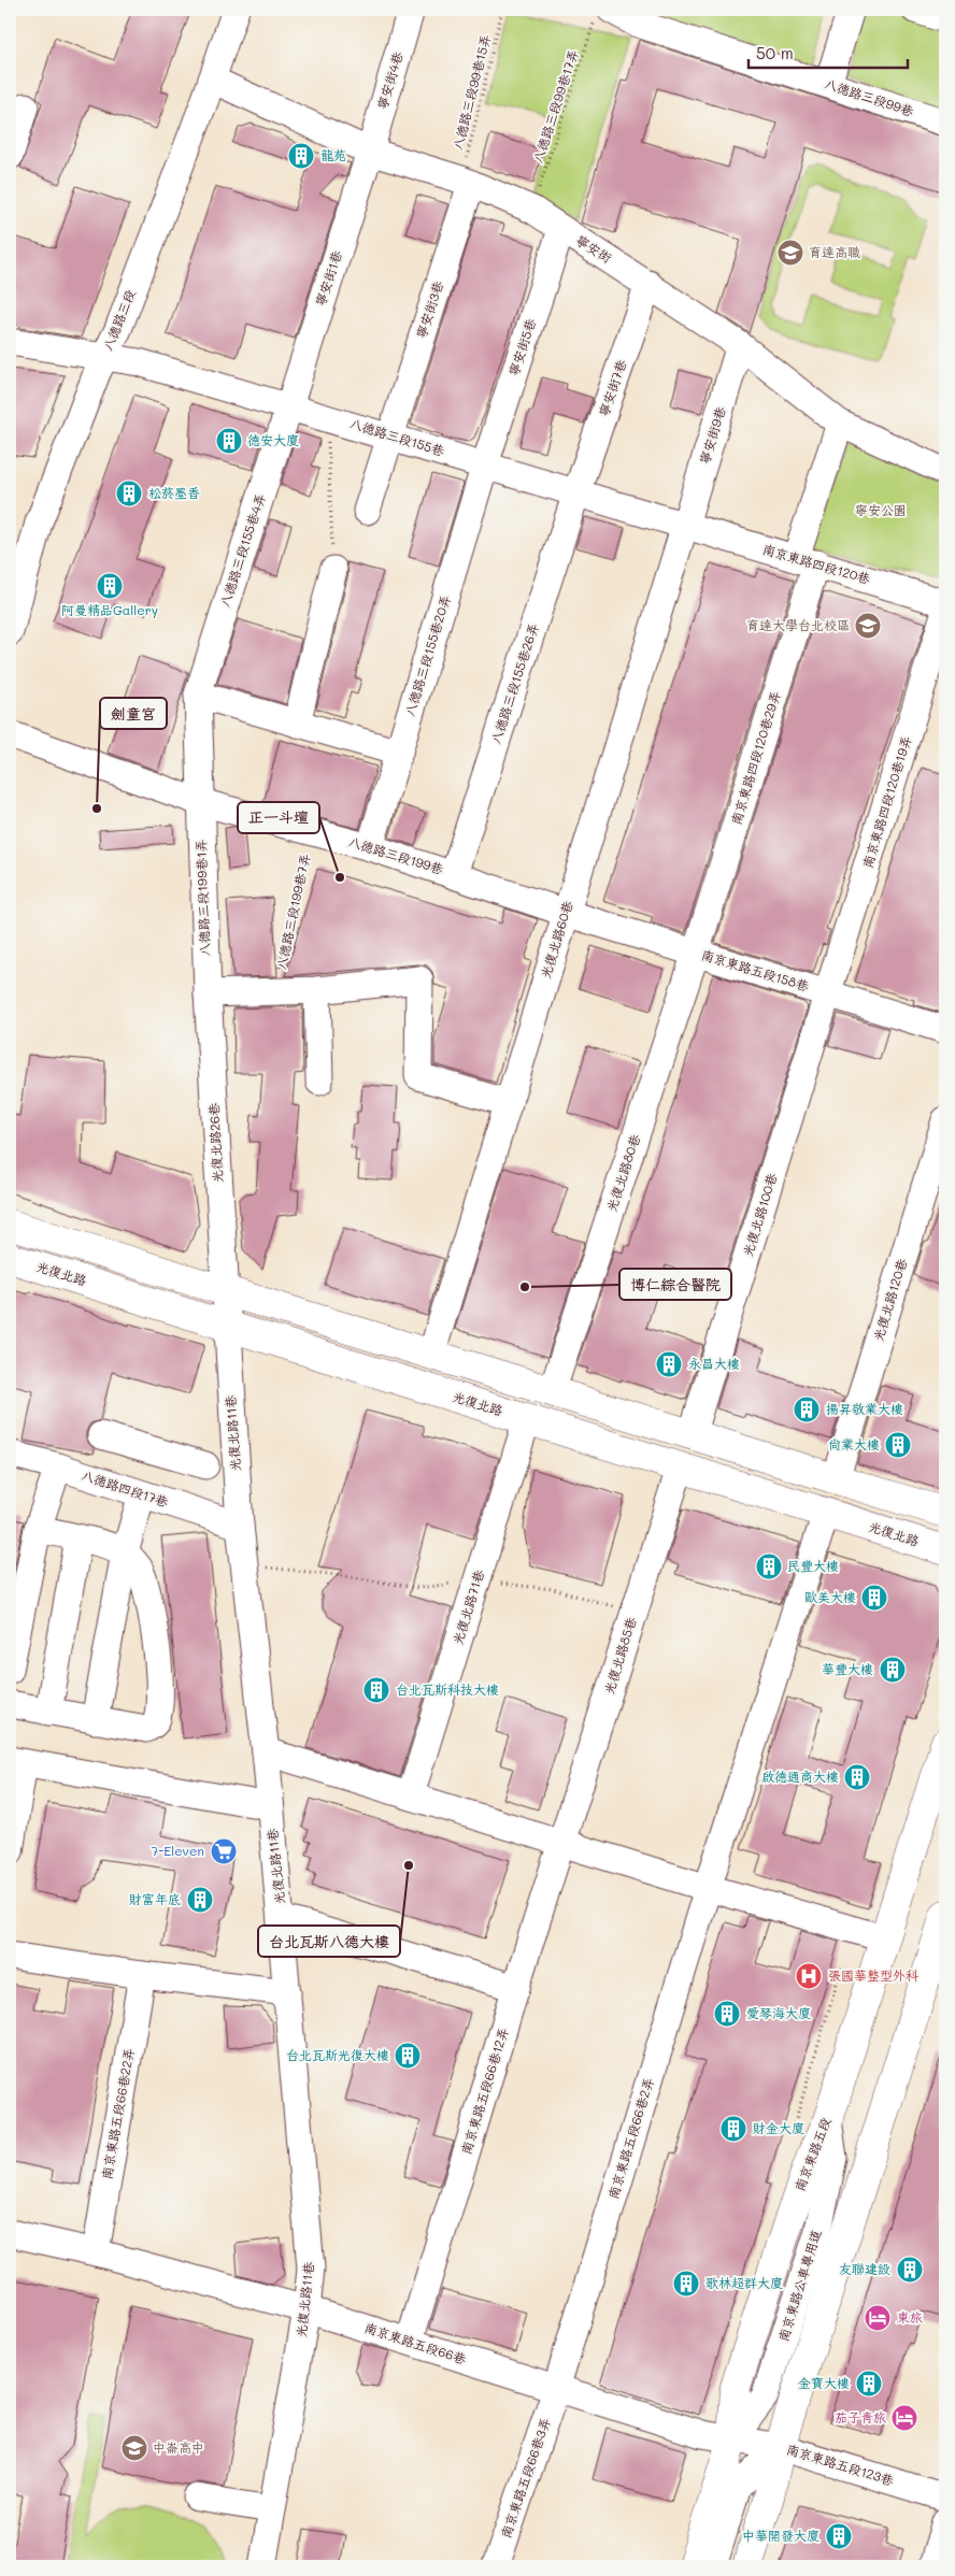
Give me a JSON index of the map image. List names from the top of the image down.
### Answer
{
  "streets": {
    "main road": ["光復北路", "南京東路五段"],
    "street": [
      "寧安街4巷",
      "八德路三段99巷",
      "寧安街",
      "寧安街1巷",
      "寧安街3巷",
      "八德路三段",
      "寧安街5巷",
      "寧安街7巷",
      "寧安街9巷",
      "八德路三段155巷",
      "八德路三段155巷4弄",
      "南京東路四段120巷",
      "八德路三段155巷20弄",
      "八德路三段155巷26弄",
      "南京東路四段120巷29弄",
      "南京東路四段120巷19弄",
      "八德路三段199巷",
      "八德路三段199巷1弄",
      "光復北路60巷",
      "南京東路五段158巷",
      "光復北路26巷",
      "光復北路80巷",
      "光復北路100巷",
      "光復北路120巷",
      "光復北路11巷",
      "八德路四段17巷",
      "光復北路71巷",
      "光復北路85巷",
      "南京東路五段66巷12弄",
      "南京東路五段66巷22弄",
      "南京東路五段66巷2弄",
      "南京東路五段66巷",
      "南京東路五段123巷",
      "南京東路五段66巷3弄"
    ],
    "path": ["八德路三段99巷15弄", "八德路三段99巷17弄", "八德路三段199巷7弄"]
  },
  "crossings": [
    ["寧安街4巷", "寧安街"],
    ["寧安街4巷", "寧安街1巷"],
    ["八德路三段99巷15弄", "寧安街"],
    ["八德路三段99巷15弄", "寧安街3巷"],
    ["八德路三段99巷", "八德路三段99巷17弄"],
    ["八德路三段99巷17弄", "寧安街"],
    ["寧安街", "寧安街1巷"],
    ["寧安街", "寧安街3巷"],
    ["寧安街", "八德路三段"],
    ["寧安街", "寧安街5巷"],
    ["寧安街", "寧安街7巷"],
    ["寧安街", "寧安街9巷"],
    ["寧安街", "南京東路四段120巷29弄"],
    ["寧安街1巷", "八德路三段155巷"],
    ["寧安街1巷", "八德路三段155巷4弄"],
    ["寧安街3巷", "八德路三段155巷"],
    ["八德路三段", "八德路三段155巷"],
    ["寧安街5巷", "八德路三段155巷"],
    ["寧安街5巷", "八德路三段155巷20弄"],
    ["寧安街7巷", "八德路三段155巷"],
    ["寧安街7巷", "八德路三段155巷26弄"],
    ["寧安街9巷", "八德路三段155巷"],
    ["寧安街9巷", "南京東路四段120巷"],
    ["寧安街9巷", "光復北路60巷"],
    ["八德路三段155巷", "八德路三段155巷4弄"],
    ["八德路三段155巷", "南京東路四段120巷"],
    ["八德路三段155巷", "八德路三段155巷20弄"],
    ["八德路三段155巷", "八德路三段155巷26弄"],
    ["八德路三段155巷", "光復北路60巷"],
    ["八德路三段155巷4弄", "八德路三段199巷"],
    ["八德路三段155巷4弄", "八德路三段199巷1弄"],
    ["南京東路四段120巷", "南京東路四段120巷29弄"],
    ["南京東路四段120巷", "光復北路60巷"],
    ["八德路三段155巷20弄", "八德路三段199巷"],
    ["八德路三段155巷26弄", "八德路三段199巷"],
    ["南京東路四段120巷29弄", "南京東路五段158巷"],
    ["南京東路四段120巷29弄", "光復北路80巷"],
    ["南京東路四段120巷19弄", "南京東路五段158巷"],
    ["南京東路四段120巷19弄", "光復北路100巷"],
    ["八德路三段199巷", "八德路三段199巷1弄"],
    ["八德路三段199巷", "八德路三段199巷7弄"],
    ["八德路三段199巷", "光復北路60巷"],
    ["八德路三段199巷", "南京東路五段158巷"],
    ["八德路三段199巷1弄", "光復北路26巷"],
    ["光復北路60巷", "南京東路五段158巷"],
    ["南京東路五段158巷", "光復北路80巷"],
    ["南京東路五段158巷", "光復北路100巷"],
    ["光復北路26巷", "光復北路11巷"],
    ["光復北路", "光復北路11巷"],
    ["光復北路", "光復北路71巷"],
    ["光復北路", "光復北路85巷"],
    ["光復北路", "南京東路五段66巷2弄"],
    ["光復北路11巷", "八德路四段17巷"],
    ["光復北路11巷", "南京東路五段66巷"],
    ["光復北路85巷", "南京東路五段66巷12弄"],
    ["南京東路五段66巷12弄", "南京東路五段66巷"],
    ["南京東路五段66巷22弄", "南京東路五段66巷"],
    ["南京東路五段66巷2弄", "南京東路五段66巷"],
    ["南京東路五段66巷2弄", "南京東路五段66巷3弄"],
    ["南京東路五段", "南京東路五段66巷"],
    ["南京東路五段", "南京東路五段123巷"],
    ["南京東路五段66巷", "南京東路五段123巷"],
    ["南京東路五段66巷", "南京東路五段66巷3弄"]
  ],
  "parks": ["寧安公園"],
  "places": {
    "building": [
      "龍苑",
      "德安大廈",
      "松菸墨香",
      "阿曼精品Gallery",
      "永昌大樓",
      "揚昇敬業大樓",
      "尚業大樓",
      "民豐大樓",
      "歐美大樓",
      "華豐大樓",
      "台北瓦斯科技大樓",
      "啟德通商大樓",
      "財富年底",
      "愛琴海大廈",
      "台北瓦斯光復大樓",
      "財金大廈",
      "友聯建設",
      "歌林超群大廈",
      "金寶大樓",
      "中華開發大廈"
    ],
    "school or university": ["育達高職", "育達大學台北校區", "中崙高中"],
    "other": [
      "劍童宮",
      "正一斗壇",
      "博仁綜合醫院",
      "台北瓦斯八德大樓"
    ],
    "supermarket": ["7-Eleven"],
    "hospital": ["張國華整型外科"],
    "hotel": ["東旅", "茄子青旅"]
  },
  "scale_bar": "50 m"
}
